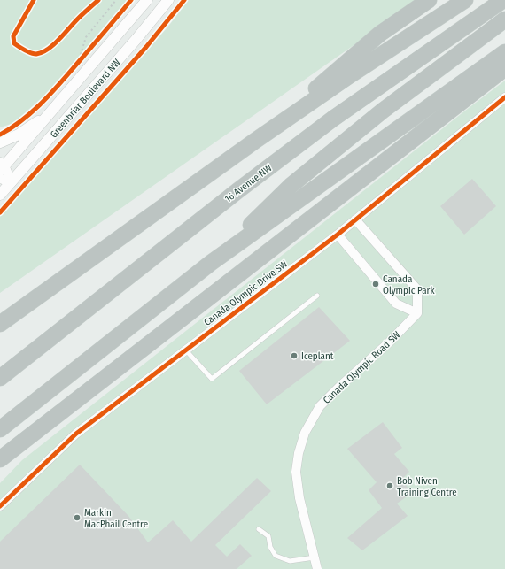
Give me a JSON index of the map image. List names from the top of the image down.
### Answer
{
  "streets": {
    "highway": ["16 Avenue NW"],
    "street": ["Greenbriar Boulevard NW", "Canada Olympic Drive SW", "Canada Olympic Road SW"]
  },
  "places": [
    "Canada Olympic Park",
    "Iceplant",
    "Bob Niven Training Centre",
    "Markin MacPhail Centre"
  ]
}
